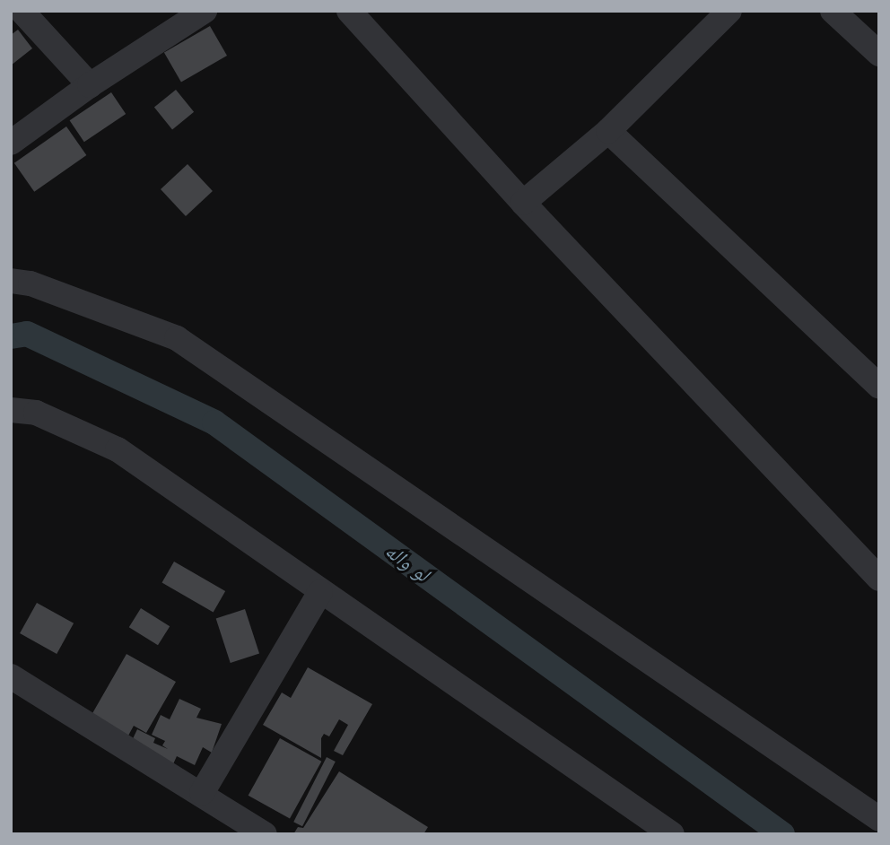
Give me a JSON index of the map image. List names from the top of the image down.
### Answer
{
  "water": ["لو واله"]
}
